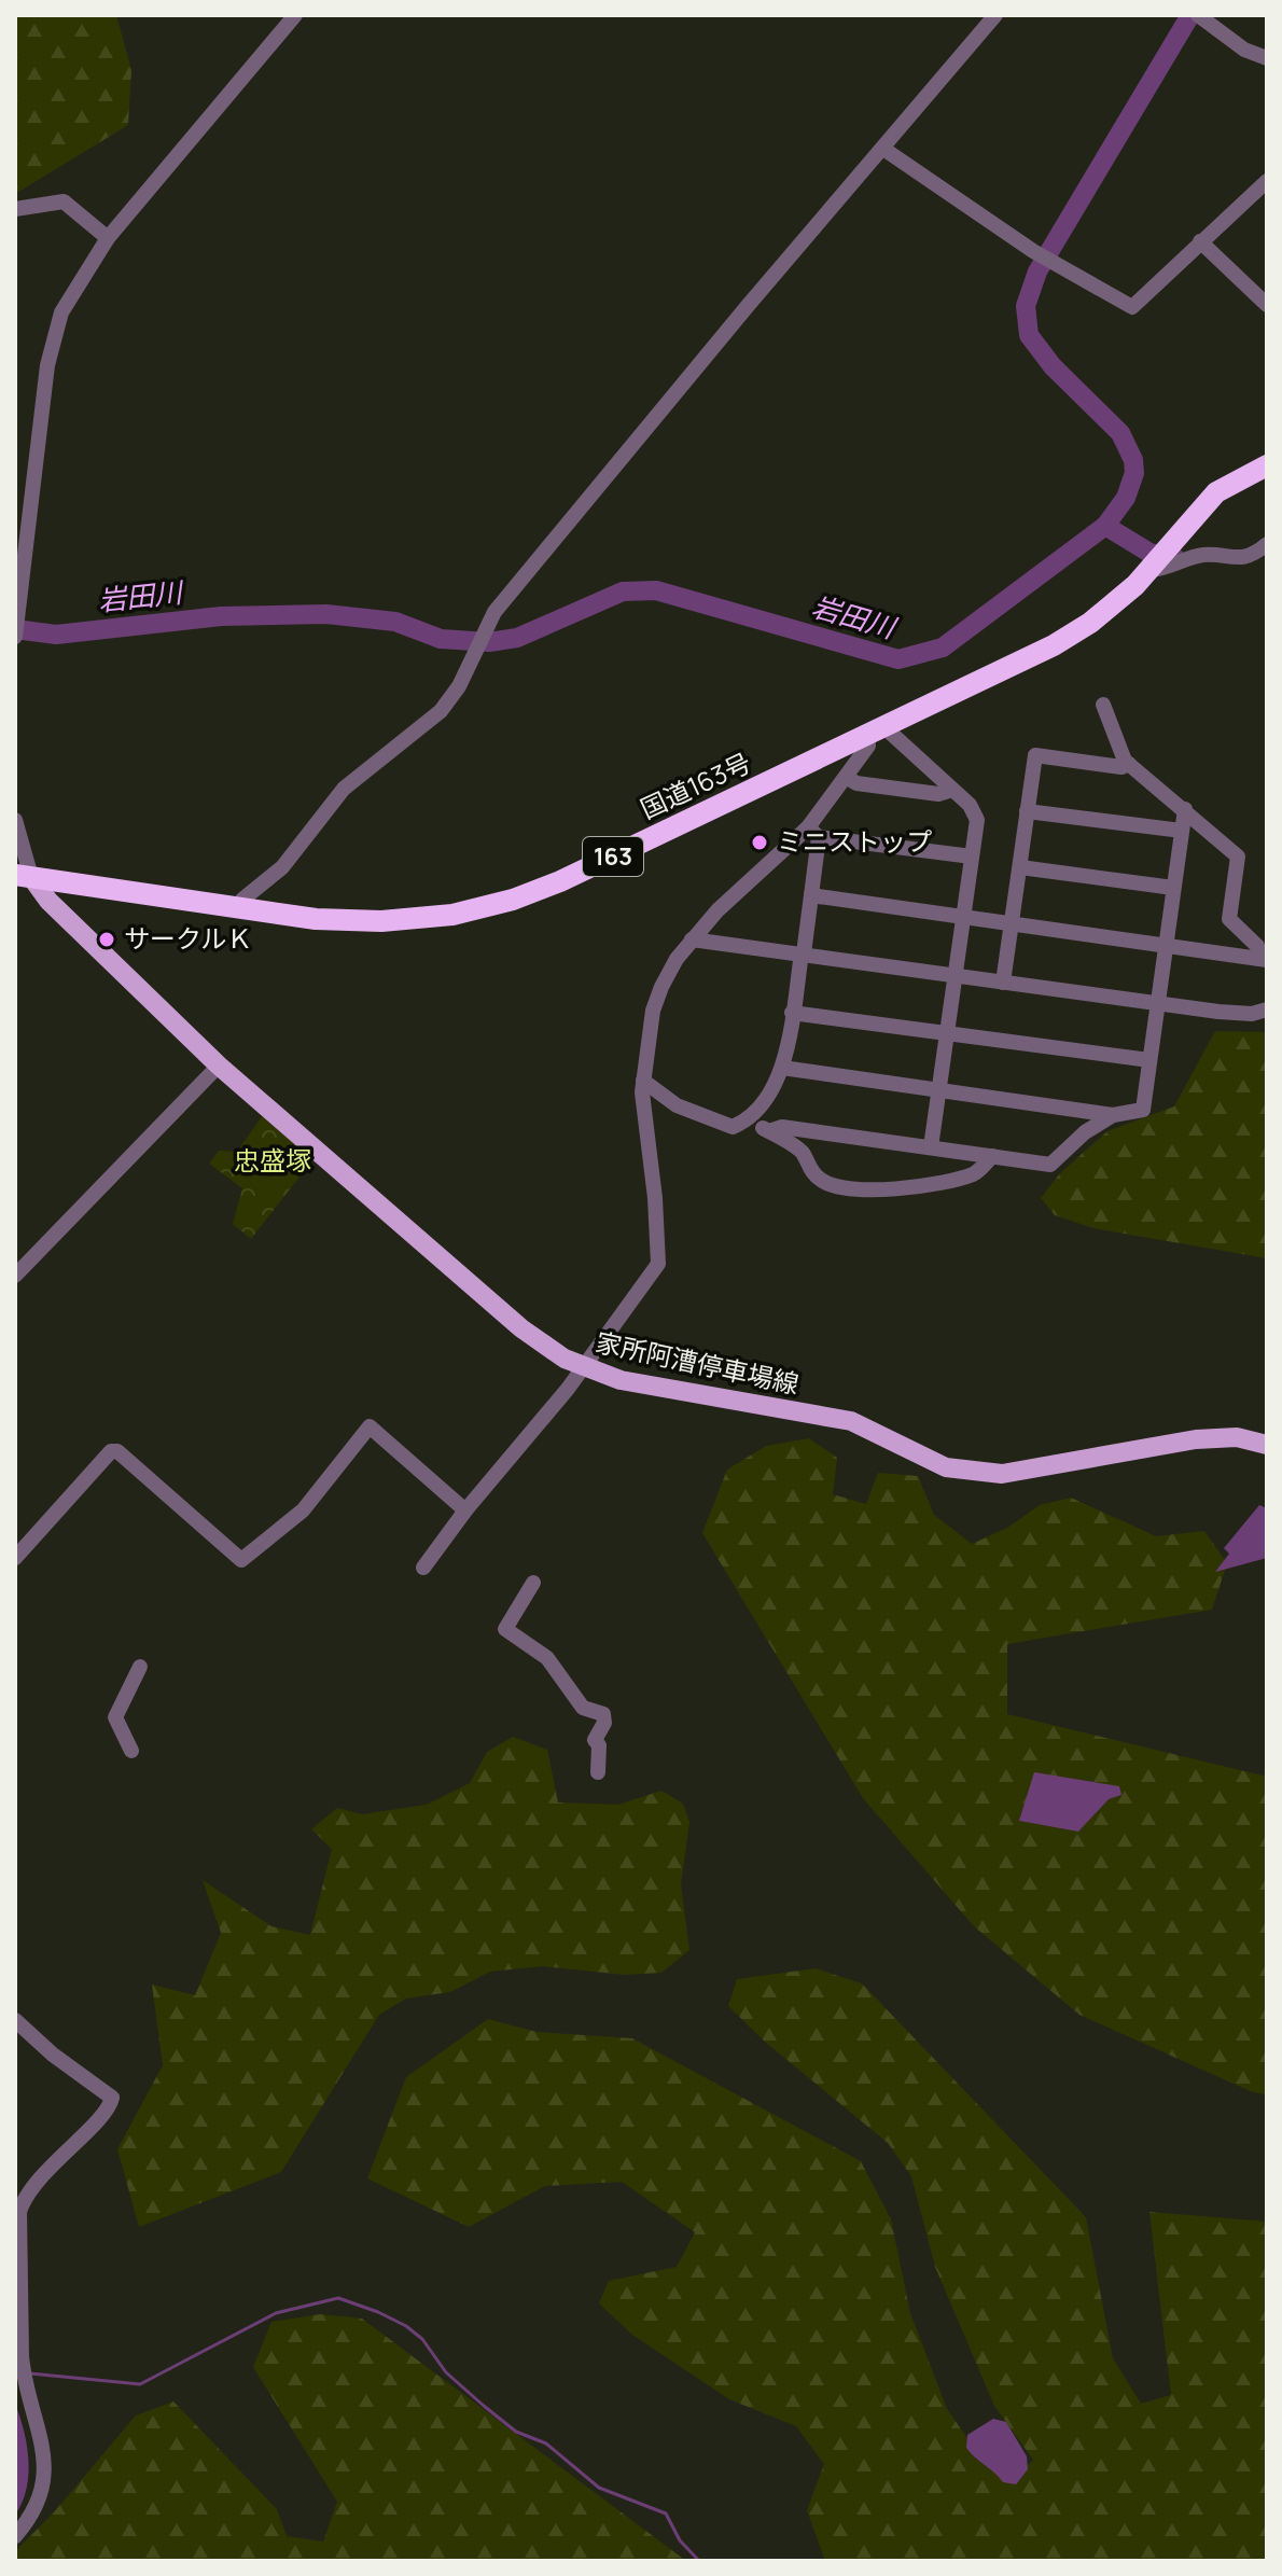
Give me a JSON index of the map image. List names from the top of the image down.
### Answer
{
  "streets": {
    "highway": ["国道163号", "163"],
    "main road": ["家所阿漕停車場線"]
  },
  "crossings": [
    ["国道163号", "家所阿漕停車場線"]
  ],
  "water": ["岩田川"],
  "parks": ["忠盛塚"],
  "places": ["ミニストップ", "サークルＫ"]
}
